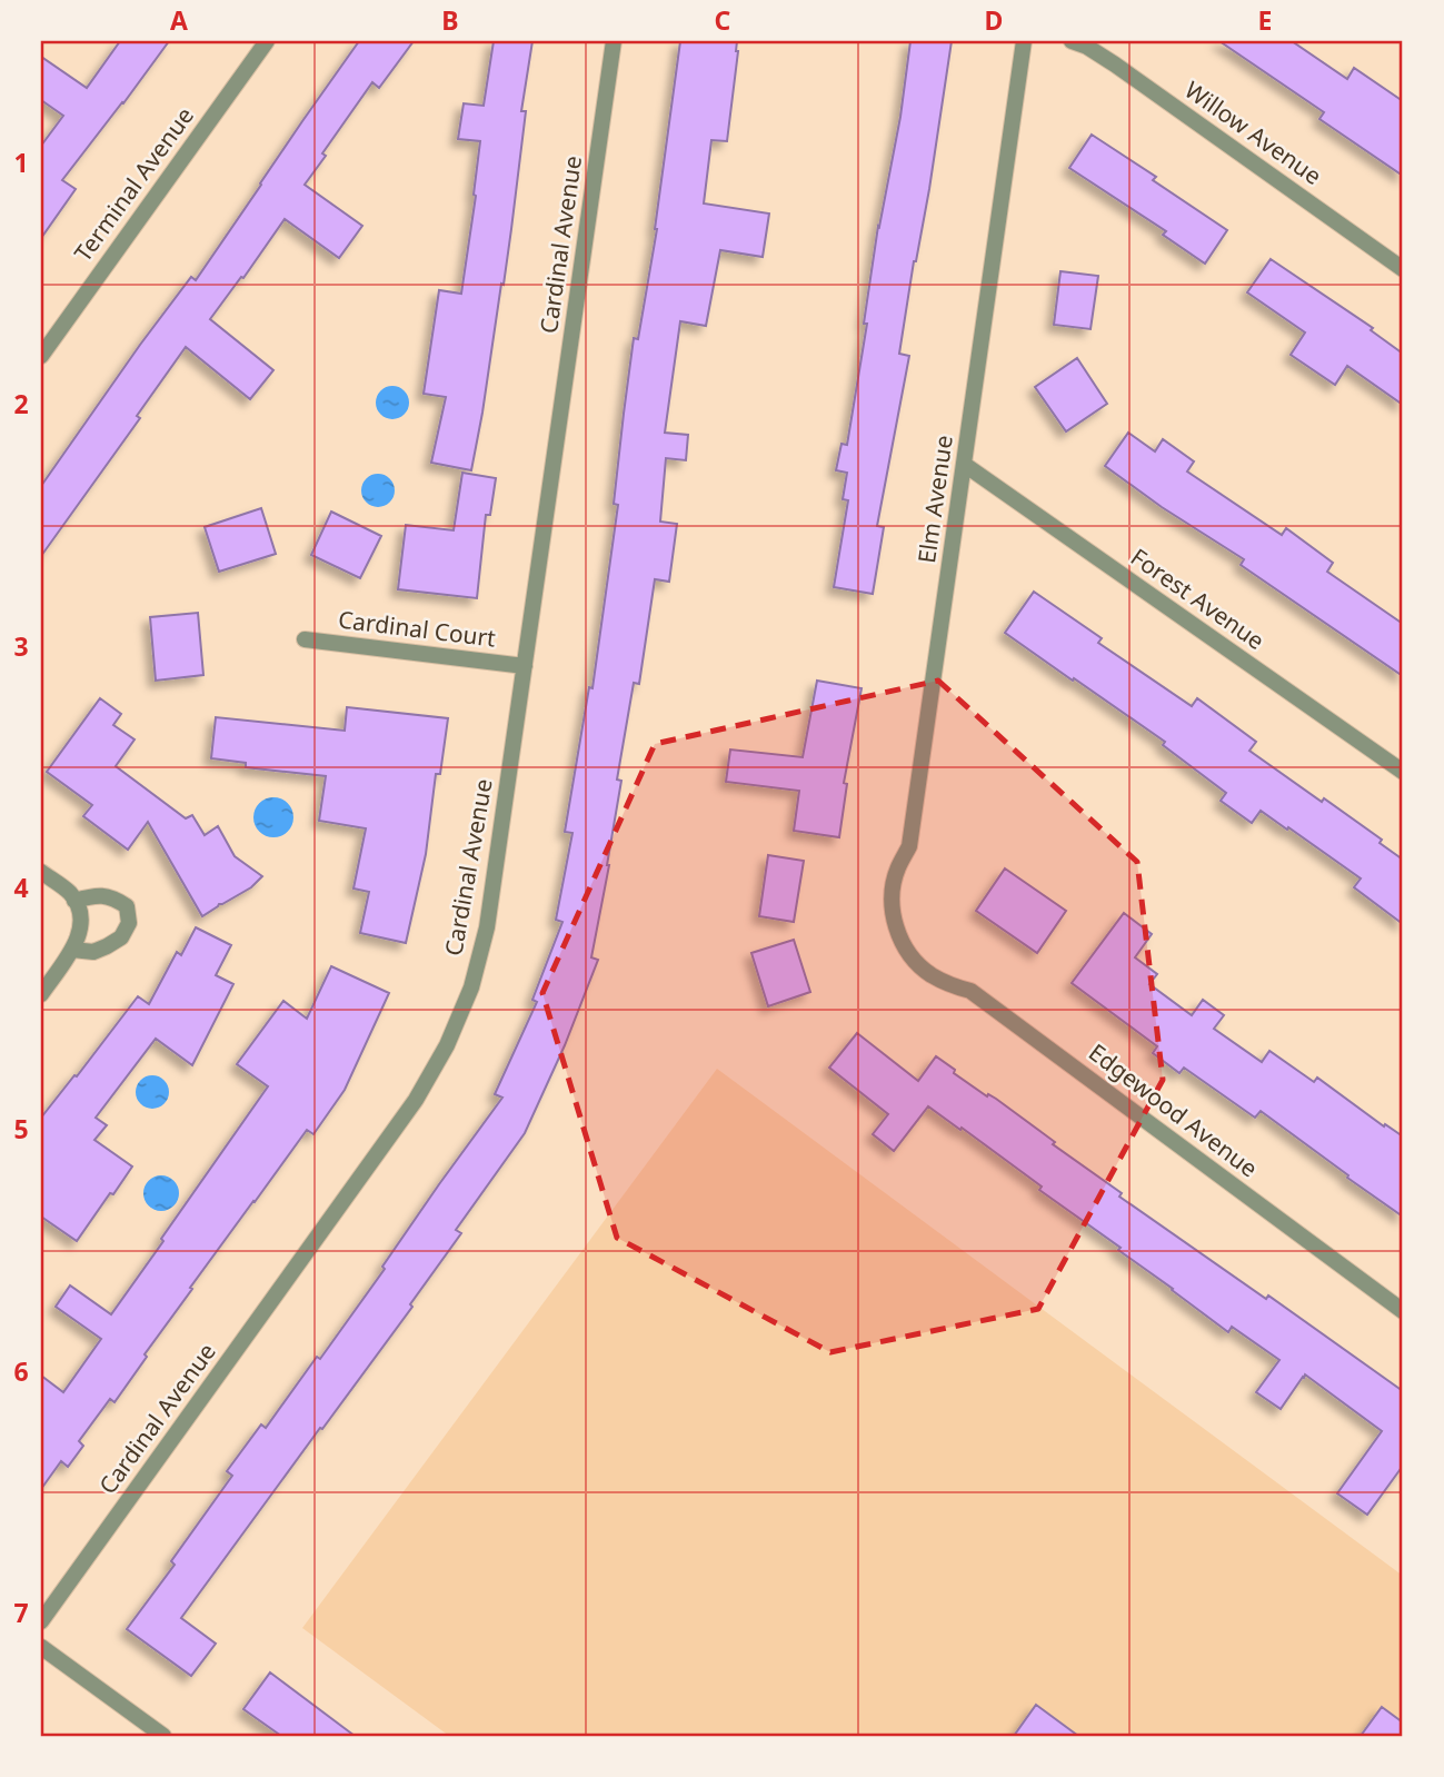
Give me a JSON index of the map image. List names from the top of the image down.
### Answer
{
  "streets": {
    "street": [
      "Willow Avenue",
      "Terminal Avenue",
      "Cardinal Avenue",
      "Elm Avenue",
      "Forest Avenue",
      "Cardinal Court",
      "Edgewood Avenue"
    ]
  },
  "crossings": [
    ["Cardinal Avenue", "Cardinal Court"],
    ["Elm Avenue", "Forest Avenue"],
    ["Elm Avenue", "Edgewood Avenue"]
  ],
  "grid": {
    "columns": [
      "A",
      "B",
      "C",
      "D",
      "E"
    ],
    "rows": [
      "1",
      "2",
      "3",
      "4",
      "5",
      "6",
      "7"
    ]
  }
}
